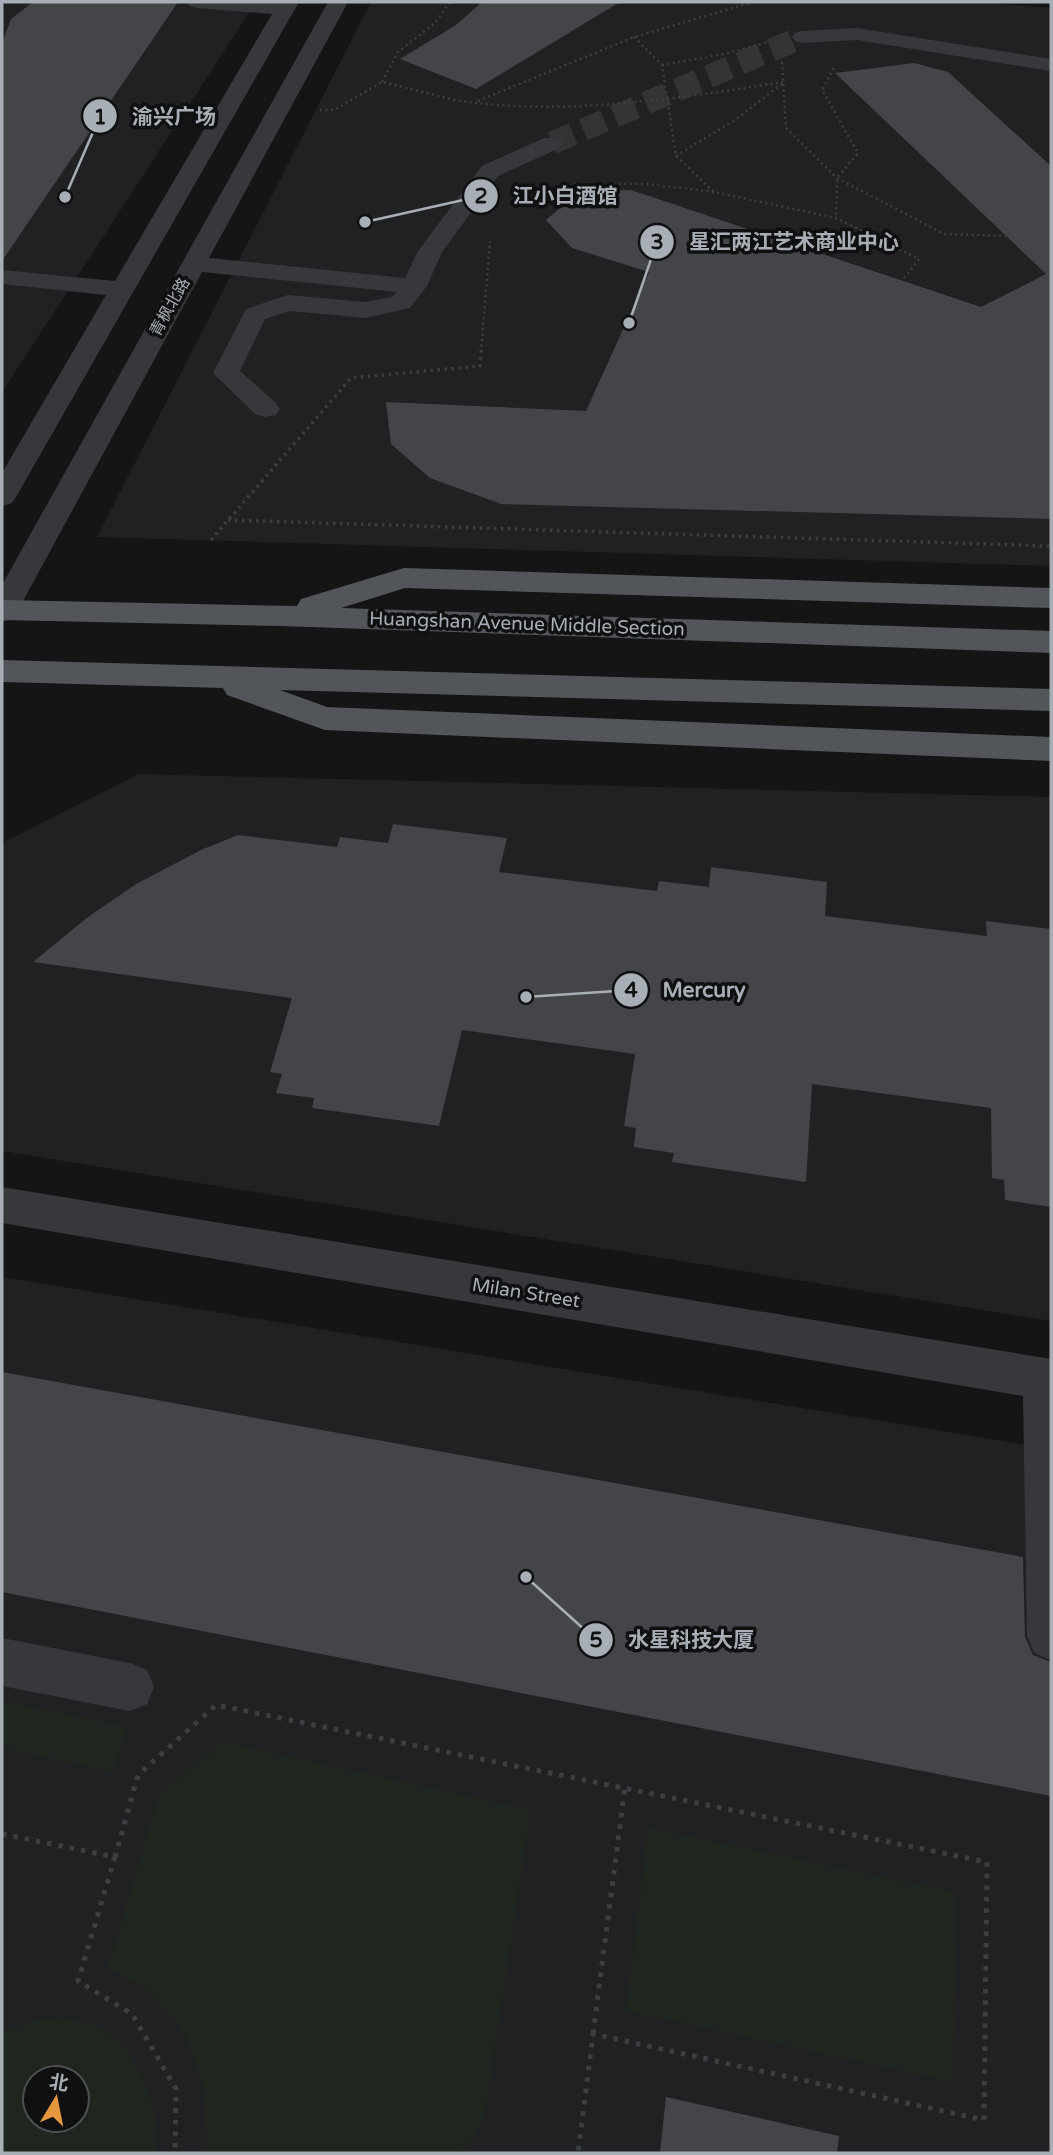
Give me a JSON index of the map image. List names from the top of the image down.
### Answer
{
  "streets": {
    "main road": ["Huangshan Avenue Middle Section"],
    "street": ["青枫北路", "Milan Street"]
  },
  "crossings": [
    ["青枫北路", "Huangshan Avenue Middle Section"]
  ],
  "places": [
    "渝兴广场",
    "江小白酒馆",
    "星汇两江艺术商业中心",
    "Mercury",
    "水星科技大厦"
  ],
  "north": "top"
}
